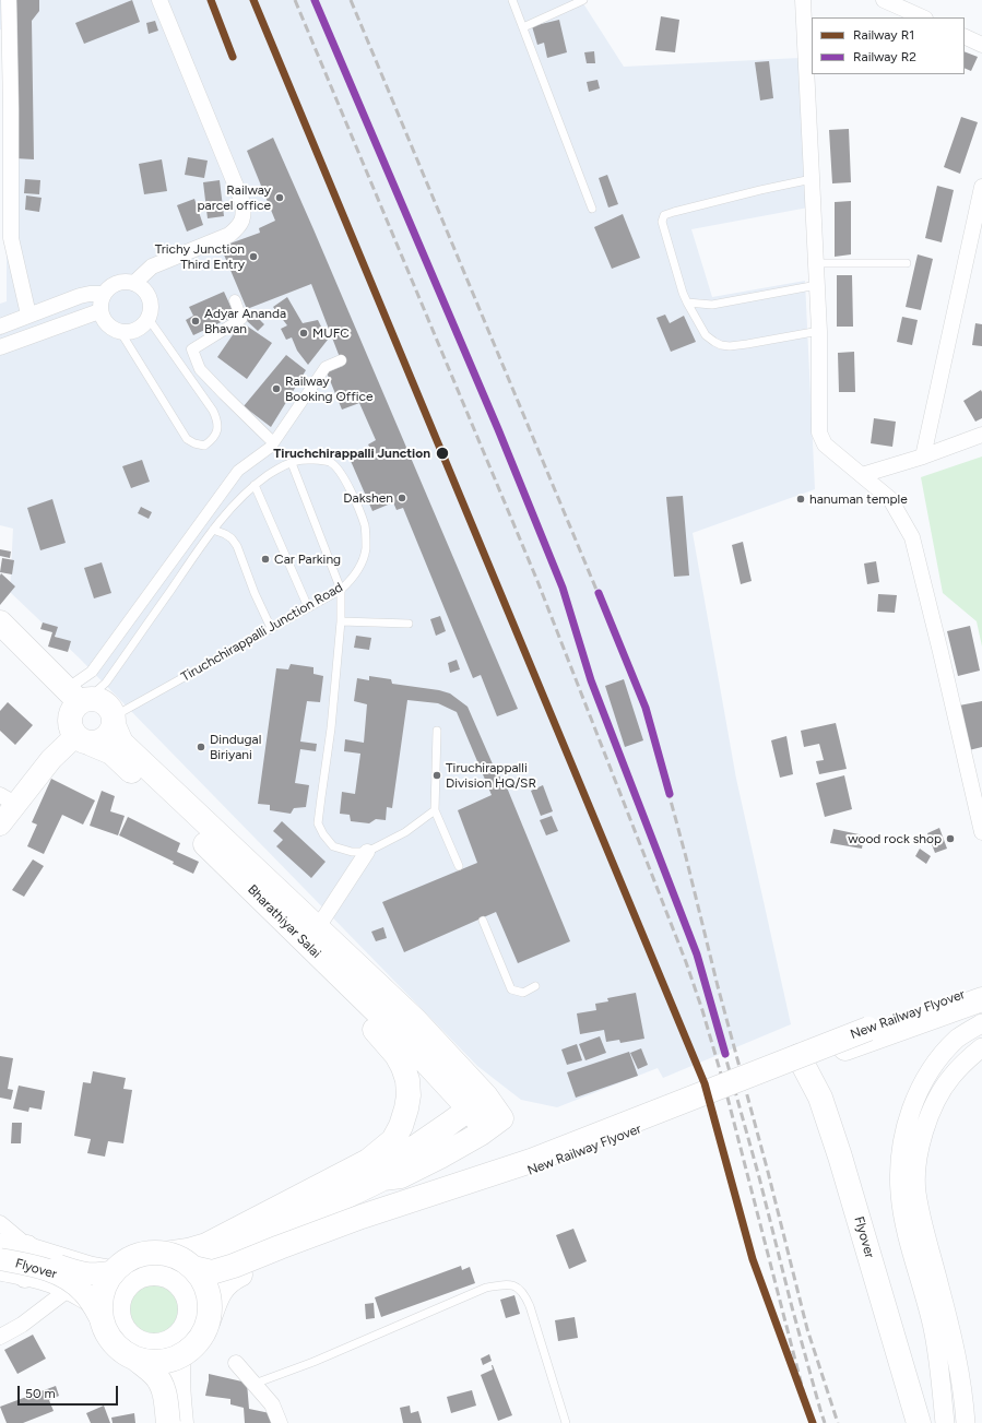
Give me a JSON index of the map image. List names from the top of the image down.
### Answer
{
  "streets": {
    "main road": ["Bharathiyar Salai", "New Railway Flyover", "Flyover"],
    "lane": ["Tiruchchirappalli Junction Road"]
  },
  "crossings": [
    ["Tiruchchirappalli Junction Road", "Bharathiyar Salai"],
    ["New Railway Flyover", "Flyover"]
  ],
  "places": [
    "Railway parcel office",
    "Trichy Junction Third Entry",
    "Adyar Ananda Bhavan",
    "MUFC",
    "Railway Booking Office",
    "Tiruchchirappalli Junction",
    "Dakshen",
    "hanuman temple",
    "Car Parking",
    "Dindugal Biriyani",
    "Tiruchirappalli Division HQ/SR",
    "wood rock shop"
  ],
  "lines": ["rail line R1", "rail line R2"],
  "legend": ["Railway R1", "Railway R2"],
  "scale_bar": "50 m"
}
